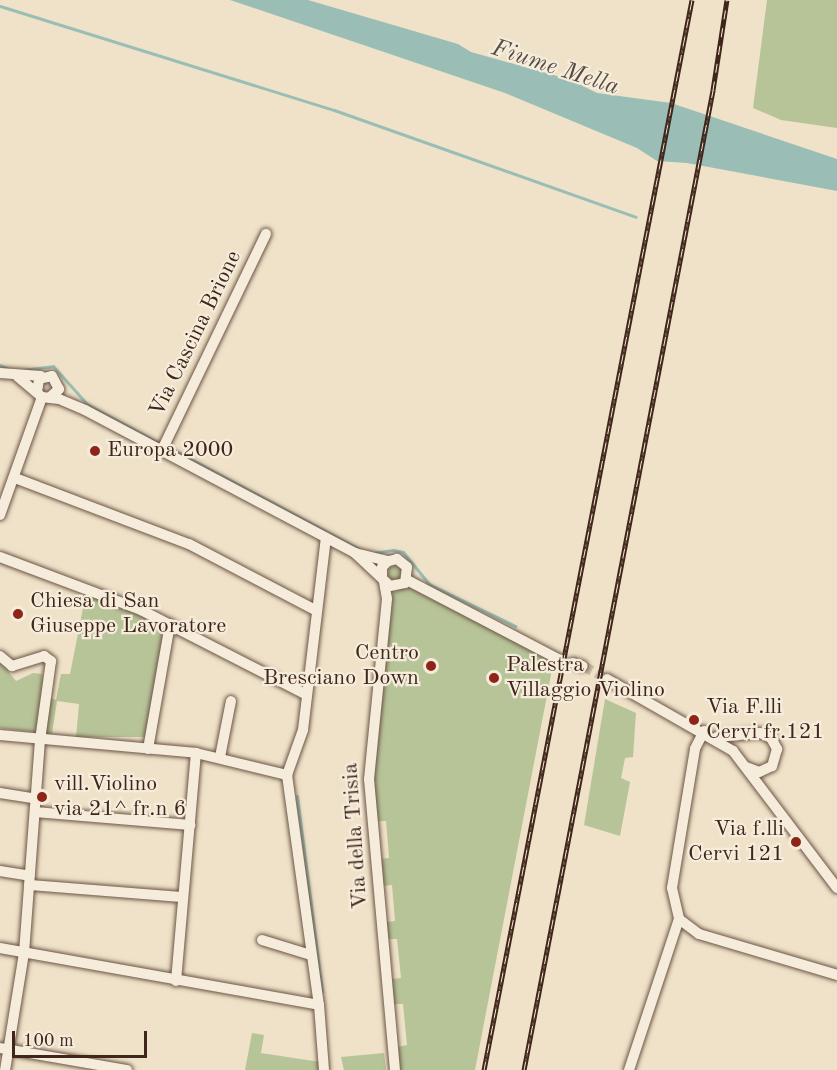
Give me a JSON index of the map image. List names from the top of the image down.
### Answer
{
  "streets": {
    "street": ["Via Cascina Brione", "Via della Trisia"]
  },
  "water": ["Fiume Mella"],
  "places": [
    "Europa 2000",
    "Chiesa di San Giuseppe Lavoratore",
    "Centro Bresciano Down",
    "Palestra Villaggio Violino",
    "Via F.lli Cervi fr.121",
    "vill.Violino via 21^ fr.n 6",
    "Via f.lli Cervi 121"
  ],
  "scale_bar": "100 m"
}
